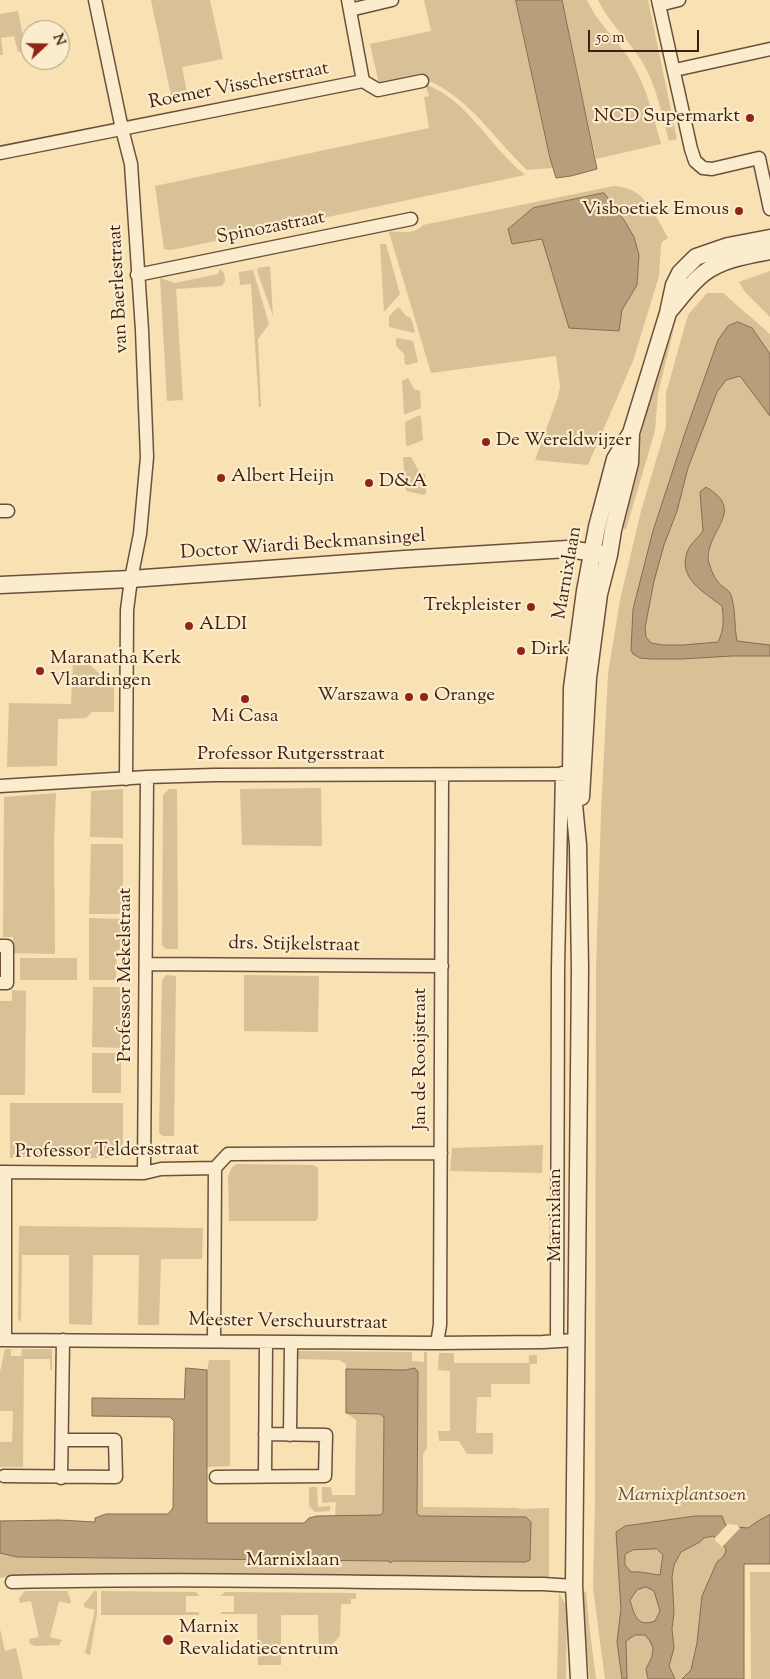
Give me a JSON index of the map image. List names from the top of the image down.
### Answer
{
  "streets": {
    "street": [
      "Roemer Visscherstraat",
      "Spinozastraat",
      "van Baerlestraat",
      "Doctor Wiardi Beckmansingel",
      "Marnixlaan",
      "Professor Rutgersstraat",
      "drs. Stijkelstraat",
      "Professor Mekelstraat",
      "Jan de Rooijstraat",
      "Professor Teldersstraat",
      "Meester Verschuurstraat"
    ]
  },
  "crossings": [
    ["Roemer Visscherstraat", "van Baerlestraat"],
    ["Spinozastraat", "van Baerlestraat"],
    ["van Baerlestraat", "Doctor Wiardi Beckmansingel"],
    ["Doctor Wiardi Beckmansingel", "Marnixlaan"],
    ["Marnixlaan", "Professor Rutgersstraat"],
    ["Marnixlaan", "Meester Verschuurstraat"],
    ["Professor Rutgersstraat", "Professor Mekelstraat"],
    ["Professor Rutgersstraat", "Jan de Rooijstraat"],
    ["drs. Stijkelstraat", "Professor Mekelstraat"],
    ["drs. Stijkelstraat", "Jan de Rooijstraat"],
    ["Professor Mekelstraat", "Professor Teldersstraat"],
    ["Jan de Rooijstraat", "Meester Verschuurstraat"]
  ],
  "parks": ["Marnixplantsoen"],
  "places": [
    "NCD Supermarkt",
    "Visboetiek Emous",
    "De Wereldwijzer",
    "Albert Heijn",
    "D&A",
    "Trekpleister",
    "ALDI",
    "Dirk",
    "Maranatha Kerk Vlaardingen",
    "Warszawa",
    "Orange",
    "Mi Casa",
    "Marnix Revalidatiecentrum"
  ],
  "scale_bar": "50 m",
  "north": "right"
}
